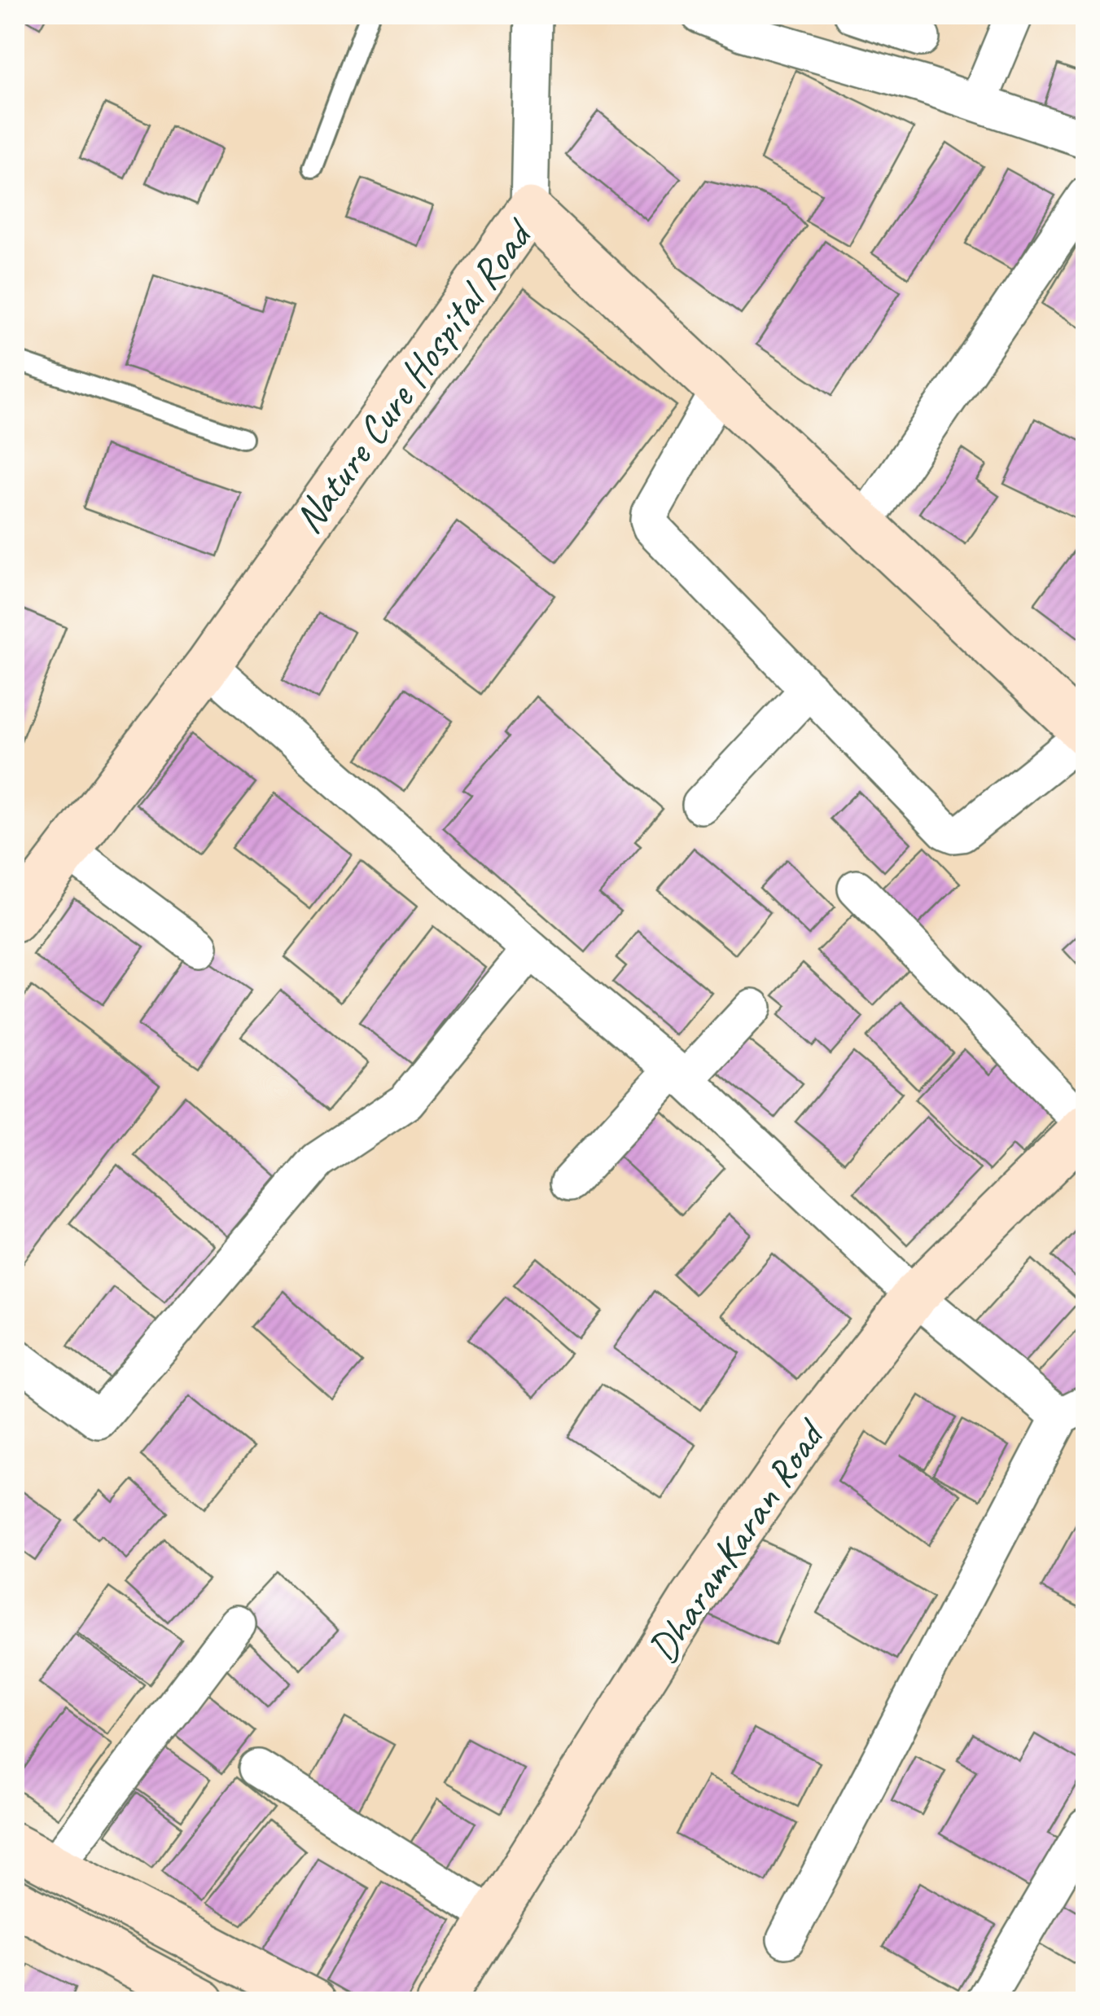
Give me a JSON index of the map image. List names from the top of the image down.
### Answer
{
  "streets": {
    "street": ["Nature Cure Hospital Road", "DharamKaran Road"]
  }
}
